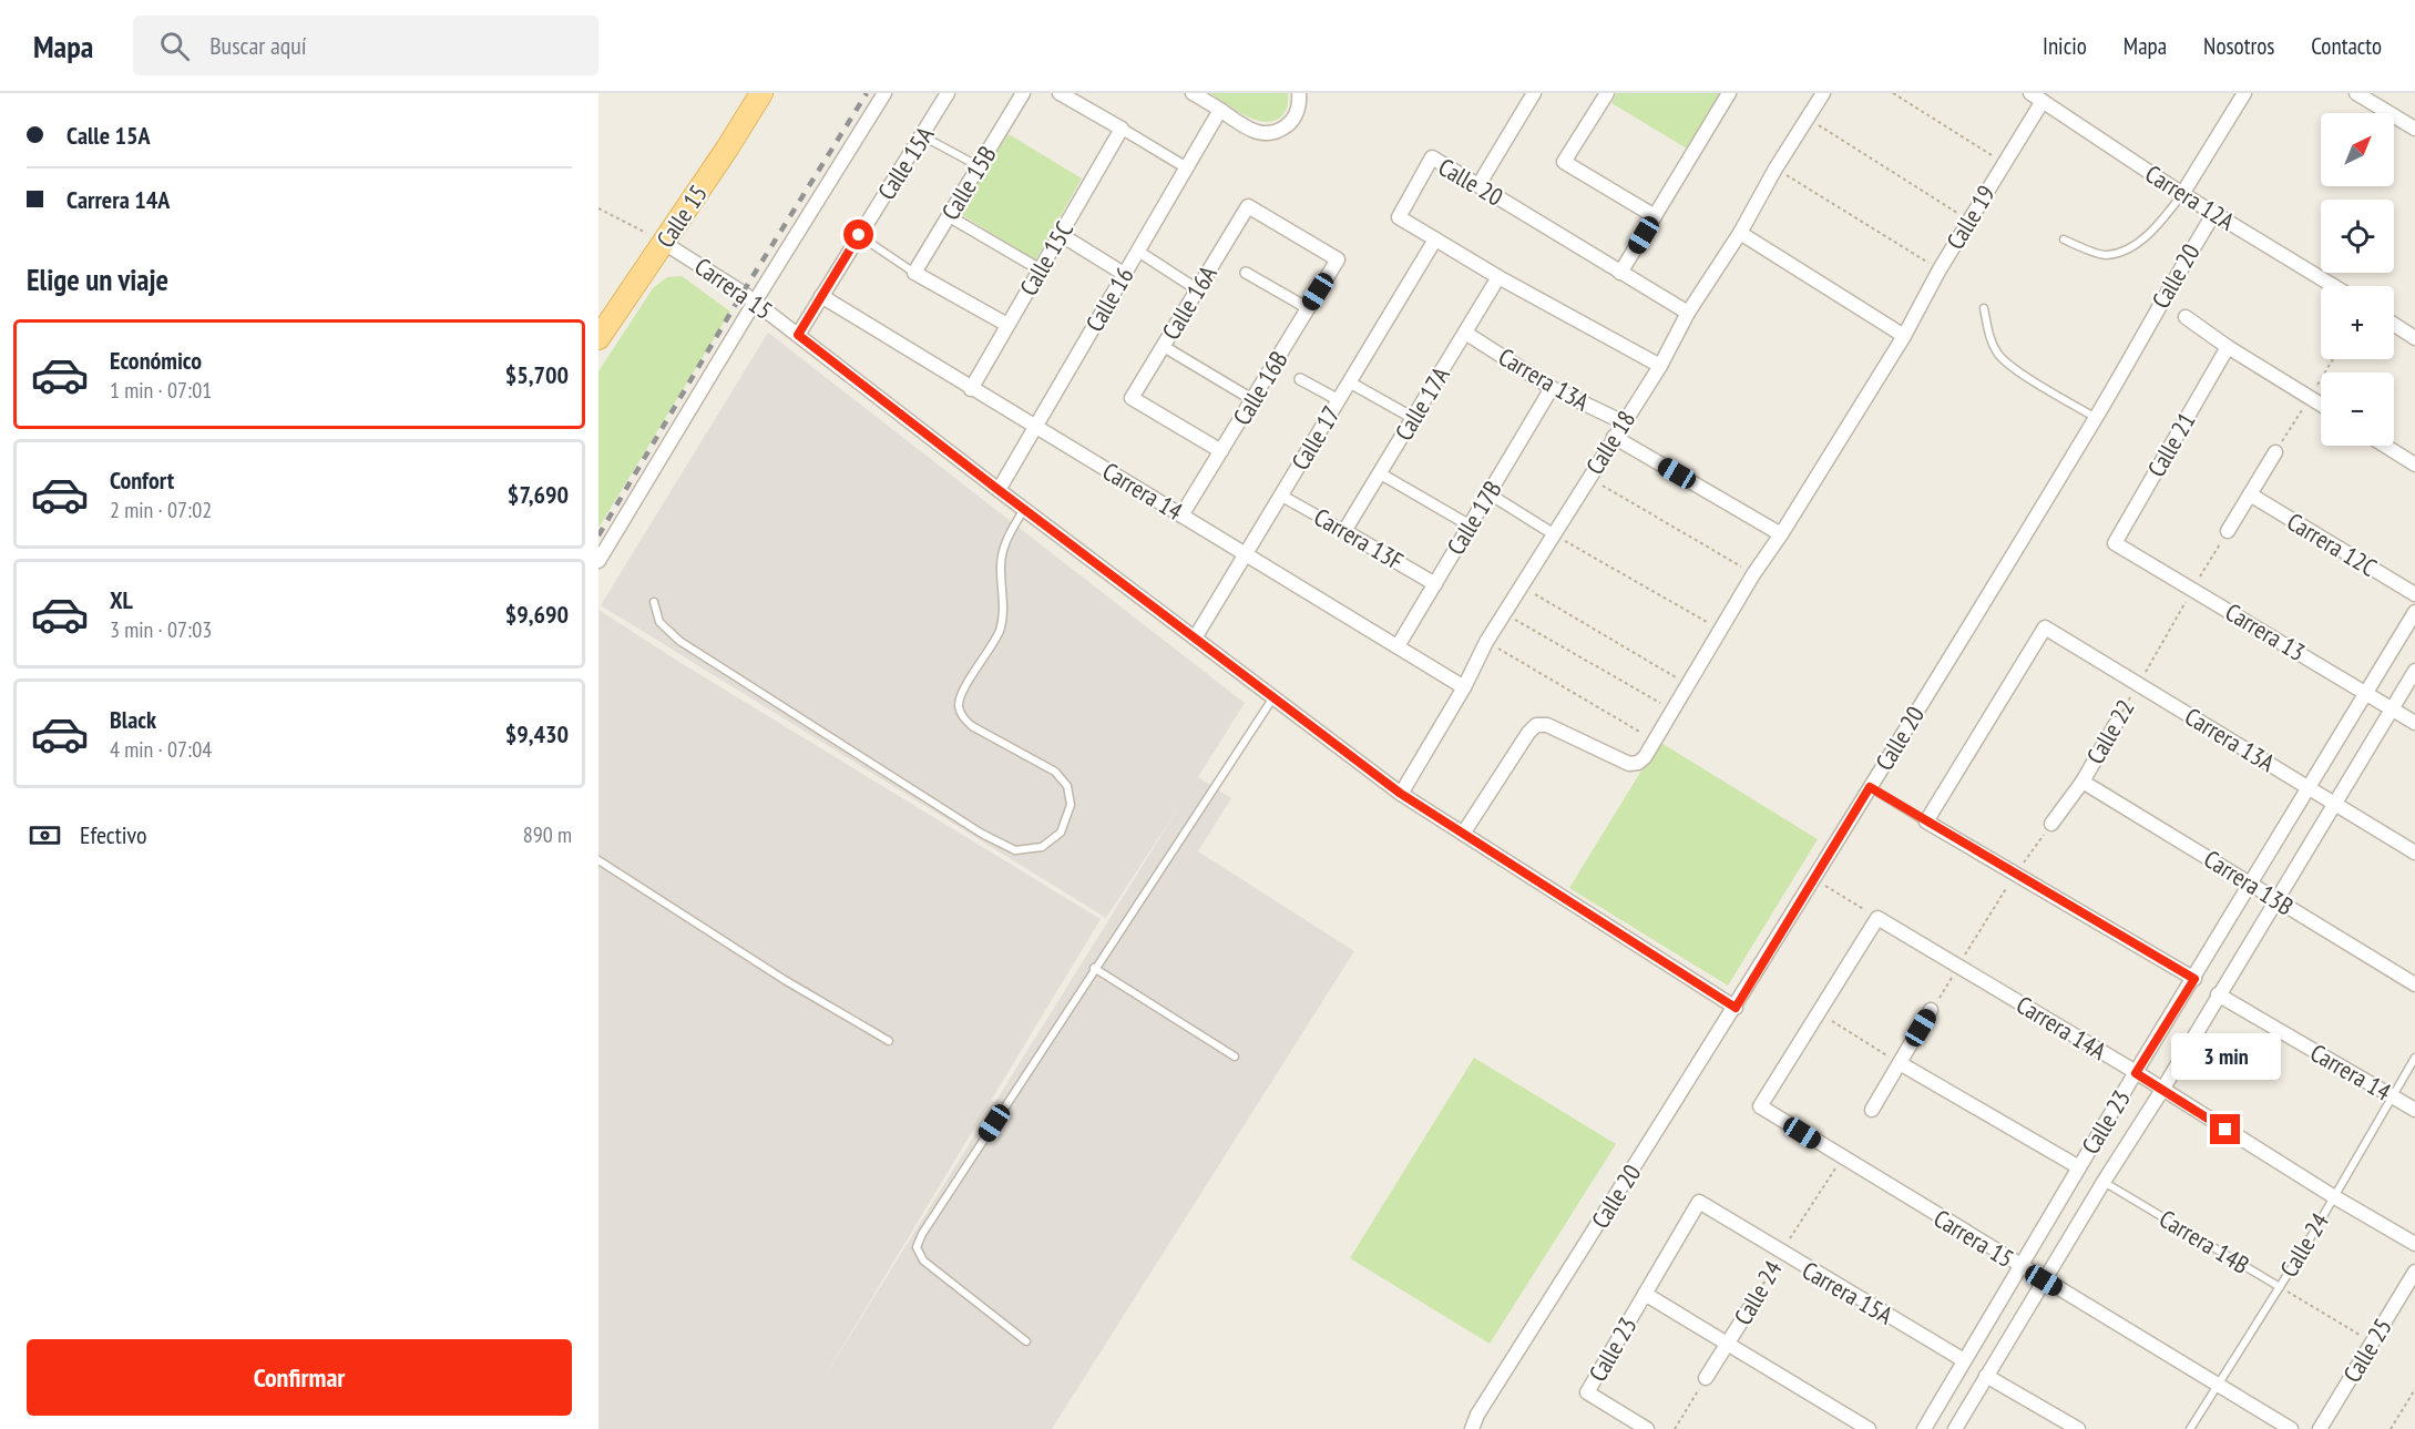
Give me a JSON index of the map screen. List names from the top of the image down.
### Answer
{
  "streets": {
    "main road": ["Calle 15"],
    "street": [
      "Calle 15A",
      "Calle 20",
      "Calle 15B",
      "Carrera 12A",
      "Calle 19",
      "Calle 15C",
      "Carrera 15",
      "Calle 16",
      "Calle 16A",
      "Carrera 13A",
      "Calle 16B",
      "Calle 17A",
      "Calle 17",
      "Calle 18",
      "Calle 21",
      "Carrera 14",
      "Calle 17B",
      "Carrera 13F",
      "Carrera 12C",
      "Carrera 13",
      "Calle 22",
      "Carrera 13B",
      "Carrera 14A",
      "Calle 23",
      "Calle 24",
      "Carrera 15A",
      "Calle 25"
    ],
    "lane": ["Carrera 14B"]
  },
  "crossings": [
    ["Calle 15A", "Carrera 15"],
    ["Calle 15A", "Carrera 14"],
    ["Calle 20", "Carrera 12A"],
    ["Calle 20", "Carrera 15"],
    ["Calle 20", "Calle 17A"],
    ["Calle 20", "Calle 17"],
    ["Calle 20", "Calle 18"],
    ["Carrera 12A", "Calle 19"],
    ["Calle 15", "Carrera 15"],
    ["Calle 15C", "Carrera 14"],
    ["Carrera 15", "Calle 16"],
    ["Carrera 15", "Calle 17"],
    ["Carrera 15", "Calle 18"],
    ["Carrera 15", "Calle 23"],
    ["Carrera 15", "Calle 24"],
    ["Calle 16", "Carrera 14"],
    ["Calle 16A", "Calle 16B"],
    ["Carrera 13A", "Calle 17A"],
    ["Carrera 13A", "Calle 18"],
    ["Carrera 13A", "Calle 17B"],
    ["Carrera 13A", "Calle 22"],
    ["Carrera 13A", "Calle 23"],
    ["Calle 16B", "Carrera 14"],
    ["Calle 17A", "Carrera 13F"],
    ["Calle 17", "Carrera 14"],
    ["Calle 17", "Carrera 13F"],
    ["Calle 18", "Carrera 14"],
    ["Calle 21", "Carrera 13"],
    ["Carrera 14", "Calle 17B"],
    ["Carrera 14", "Calle 23"],
    ["Carrera 14", "Calle 24"],
    ["Calle 17B", "Carrera 13F"],
    ["Carrera 13", "Calle 22"],
    ["Carrera 13", "Calle 23"],
    ["Calle 22", "Carrera 13B"],
    ["Carrera 13B", "Calle 23"],
    ["Carrera 14A", "Calle 23"],
    ["Carrera 14A", "Calle 24"],
    ["Calle 23", "Carrera 14B"],
    ["Calle 23", "Carrera 15A"],
    ["Carrera 14B", "Calle 24"],
    ["Calle 24", "Carrera 15A"]
  ],
  "north": "top right",
  "page": {
    "header": "Mapa",
    "search": "Buscar aquí",
    "nav": [
      "Inicio",
      "Mapa",
      "Nosotros",
      "Contacto"
    ],
    "banner": ["Calle 15A", "Carrera 14A"],
    "map_buttons": ["+", "−"],
    "heading": "Elige un viaje",
    "list": [
      {
        "name": "Económico",
        "note": "1 min · 07:01",
        "value": "$5,700"
      },
      {
        "name": "Confort",
        "note": "2 min · 07:02",
        "value": "$7,690"
      },
      {
        "name": "XL",
        "note": "3 min · 07:03",
        "value": "$9,690"
      },
      {
        "name": "Black",
        "note": "4 min · 07:04",
        "value": "$9,430"
      }
    ],
    "pay": ["Efectivo", "890 m"],
    "bubble": "3 min",
    "buttons": "Confirmar"
  }
}
